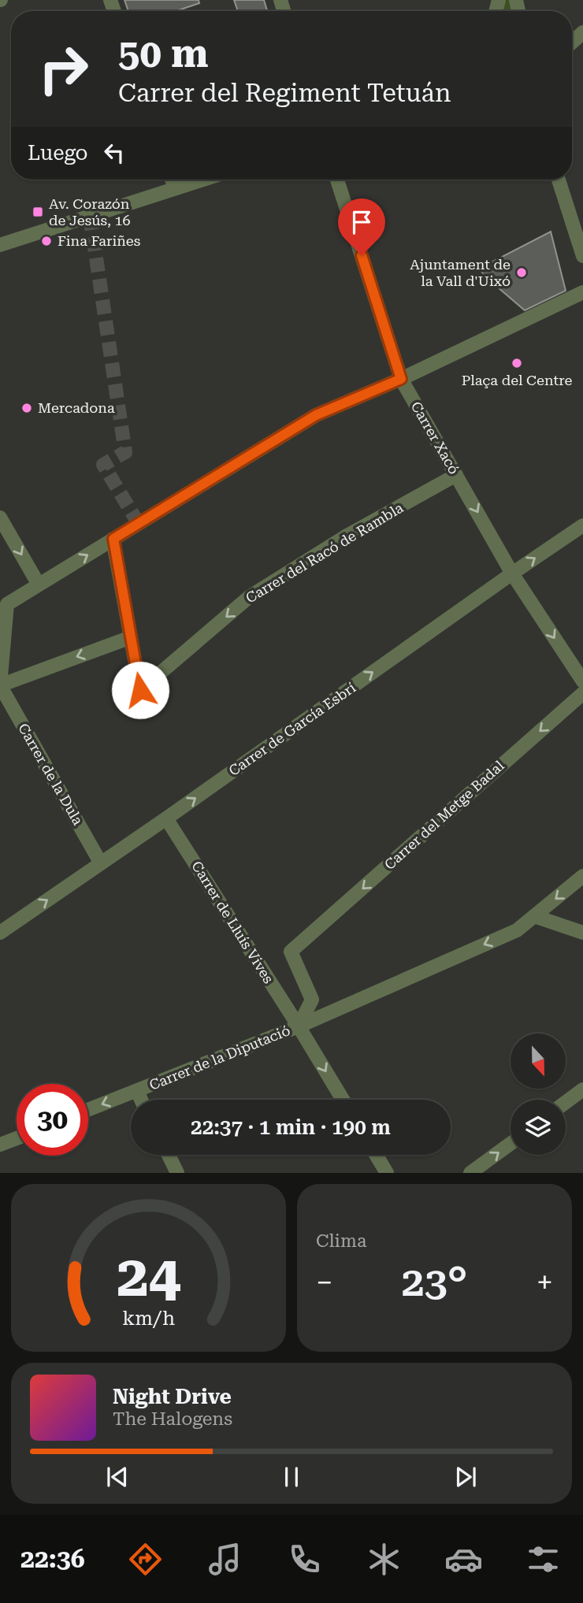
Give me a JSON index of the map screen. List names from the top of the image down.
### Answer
{
  "streets": {
    "street": [
      "Carrer Xacó",
      "Carrer del Racó de Rambla",
      "Carrer de García Esbrí",
      "Carrer de la Dula",
      "Carrer del Metge Badal",
      "Carrer de Lluís Vives",
      "Carrer de la Diputació"
    ]
  },
  "crossings": [
    ["Carrer Xacó", "Carrer del Racó de Rambla"],
    ["Carrer Xacó", "Carrer de García Esbrí"],
    ["Carrer de García Esbrí", "Carrer de la Dula"],
    ["Carrer de García Esbrí", "Carrer de Lluís Vives"],
    ["Carrer del Metge Badal", "Carrer de Lluís Vives"],
    ["Carrer del Metge Badal", "Carrer de la Diputació"],
    ["Carrer de Lluís Vives", "Carrer de la Diputació"]
  ],
  "one_way": [
    "Carrer Xacó",
    "Carrer de García Esbrí",
    "Carrer del Metge Badal",
    "Carrer de la Diputació"
  ],
  "places": {
    "transit": ["Av. Corazón de Jesús, 16"],
    "other": [
      "Fina Fariñes",
      "Ajuntament de la Vall d'Uixó",
      "Plaça del Centre",
      "Mercadona"
    ]
  },
  "north": "bottom",
  "page": {
    "turn": ["50 m", "Carrer del Regiment Tetuán"],
    "then": "Luego",
    "limit": "30",
    "trip": "22:37 · 1 min · 190 m",
    "tile": "Clima",
    "heat": ["−", "23°", "+"],
    "song": ["Night Drive", "The Halogens"],
    "tabs": "22:36",
    "gauge": ["24", "km/h"]
  }
}
